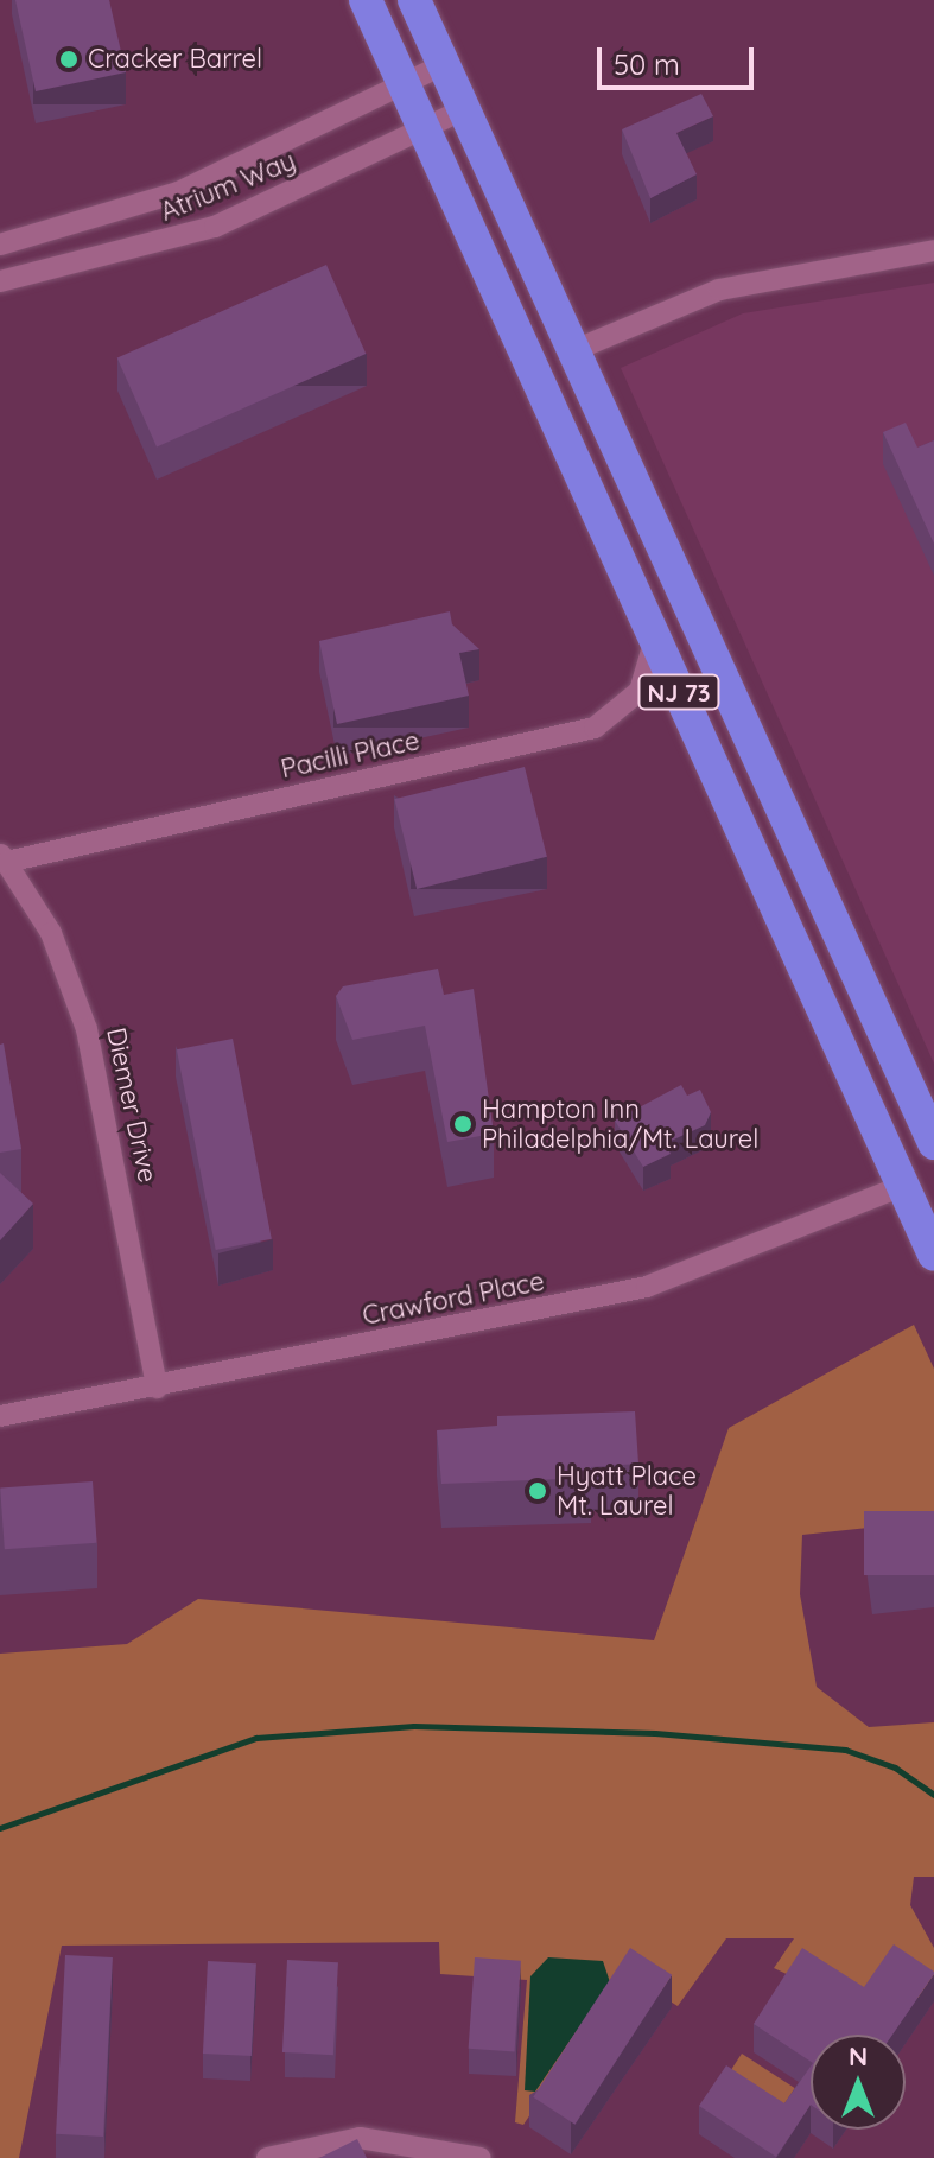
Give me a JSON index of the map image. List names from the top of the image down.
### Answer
{
  "streets": {
    "highway": ["NJ 73"],
    "street": [
      "Atrium Way",
      "Pacilli Place",
      "Diemer Drive",
      "Crawford Place"
    ]
  },
  "crossings": [
    ["Atrium Way", "NJ 73"],
    ["NJ 73", "Pacilli Place"],
    ["NJ 73", "Crawford Place"],
    ["Pacilli Place", "Diemer Drive"],
    ["Diemer Drive", "Crawford Place"]
  ],
  "places": ["Cracker Barrel", "Hampton Inn Philadelphia/Mt. Laurel", "Hyatt Place Mt. Laurel"],
  "scale_bar": "50 m",
  "north": "top"
}
